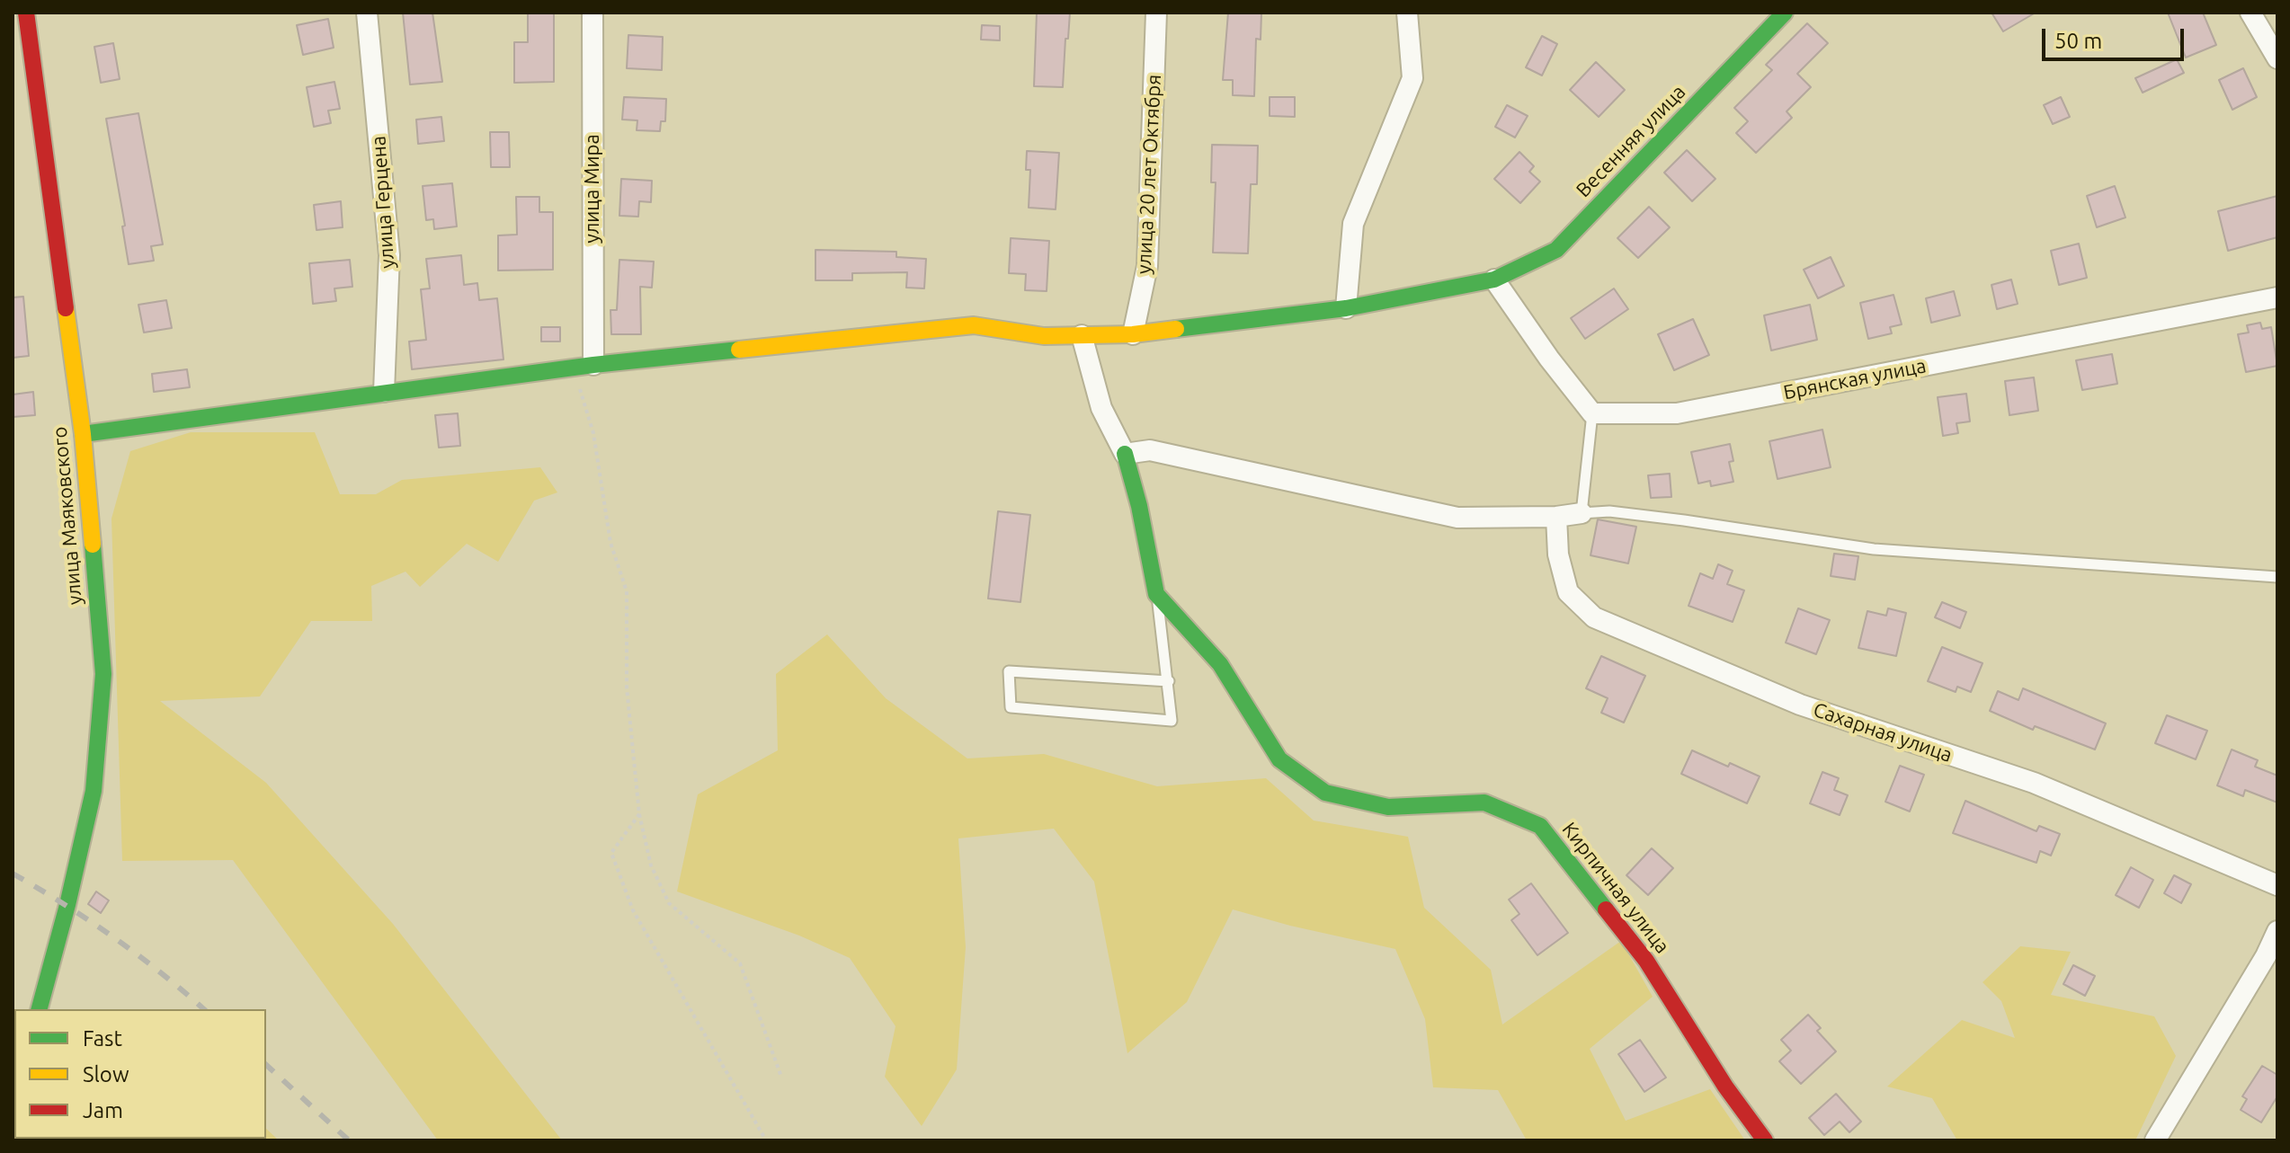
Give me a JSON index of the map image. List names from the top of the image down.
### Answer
{
  "streets": {
    "street": [
      "Весенняя улица",
      "улица 20 лет Октября",
      "улица Мира",
      "улица Герцена",
      "Брянская улица",
      "улица Маяковского",
      "Сахарная улица",
      "Кирпичная улица"
    ]
  },
  "crossings": [
    ["Весенняя улица", "улица 20 лет Октября"],
    ["Весенняя улица", "улица Мира"],
    ["Весенняя улица", "улица Герцена"],
    ["Весенняя улица", "улица Маяковского"]
  ],
  "legend": ["Fast", "Slow", "Jam"],
  "scale_bar": "50 m"
}
